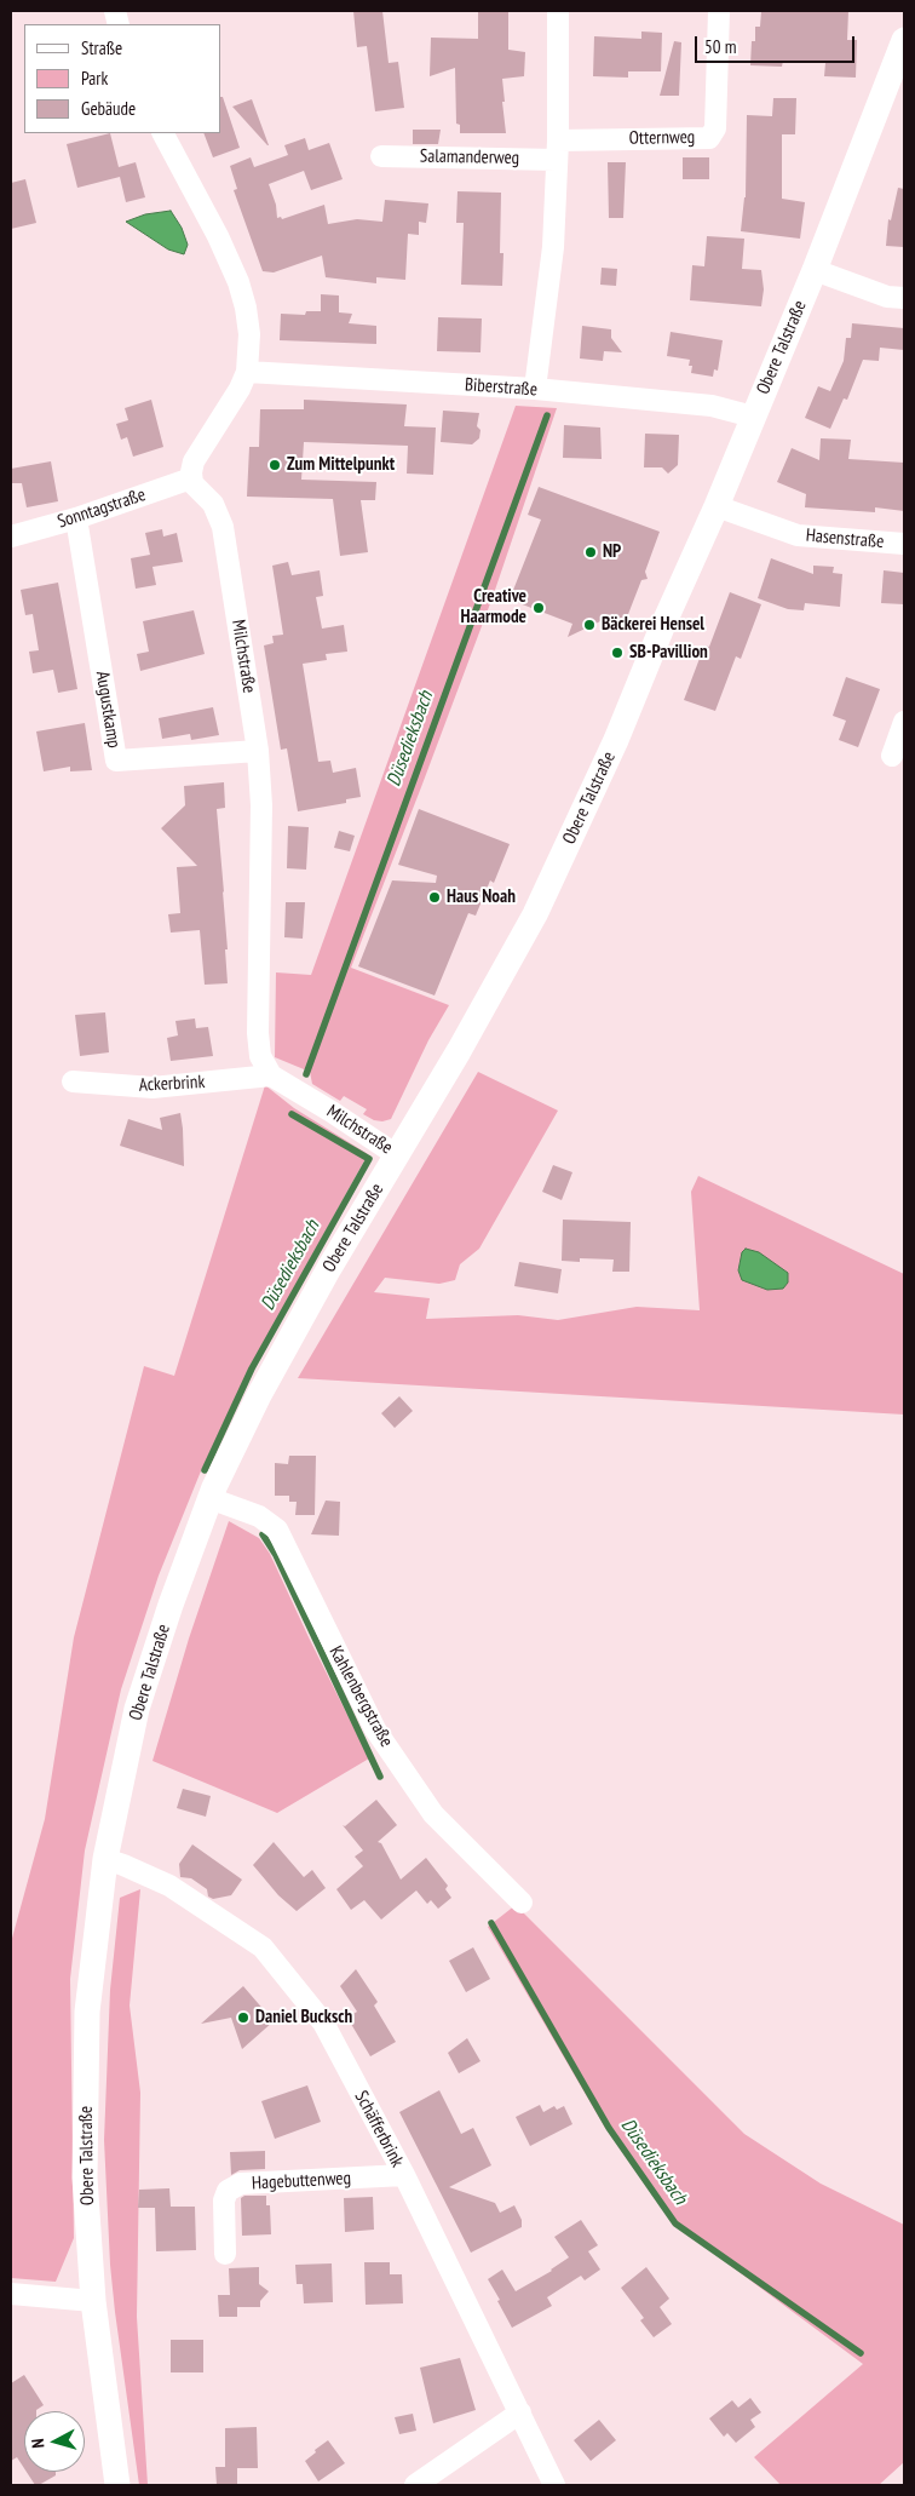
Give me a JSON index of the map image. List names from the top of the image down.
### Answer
{
  "streets": {
    "street": [
      "Otternweg",
      "Salamanderweg",
      "Obere Talstraße",
      "Biberstraße",
      "Sonntagstraße",
      "Hasenstraße",
      "Milchstraße",
      "Augustkamp",
      "Ackerbrink",
      "Kahlenbergstraße",
      "Schäfferbrink",
      "Hagebuttenweg"
    ]
  },
  "crossings": [
    ["Otternweg", "Salamanderweg"],
    ["Obere Talstraße", "Biberstraße"],
    ["Obere Talstraße", "Hasenstraße"],
    ["Obere Talstraße", "Milchstraße"],
    ["Obere Talstraße", "Kahlenbergstraße"],
    ["Obere Talstraße", "Schäfferbrink"],
    ["Sonntagstraße", "Milchstraße"],
    ["Sonntagstraße", "Augustkamp"],
    ["Milchstraße", "Augustkamp"],
    ["Milchstraße", "Ackerbrink"],
    ["Schäfferbrink", "Hagebuttenweg"]
  ],
  "water": ["Düsedieksbach"],
  "places": [
    "Zum Mittelpunkt",
    "NP",
    "Creative Haarmode",
    "Bäckerei Hensel",
    "SB-Pavillion",
    "Haus Noah",
    "Daniel Bucksch"
  ],
  "legend": ["Straße", "Park", "Gebäude"],
  "scale_bar": "50 m",
  "north": "left"
}
